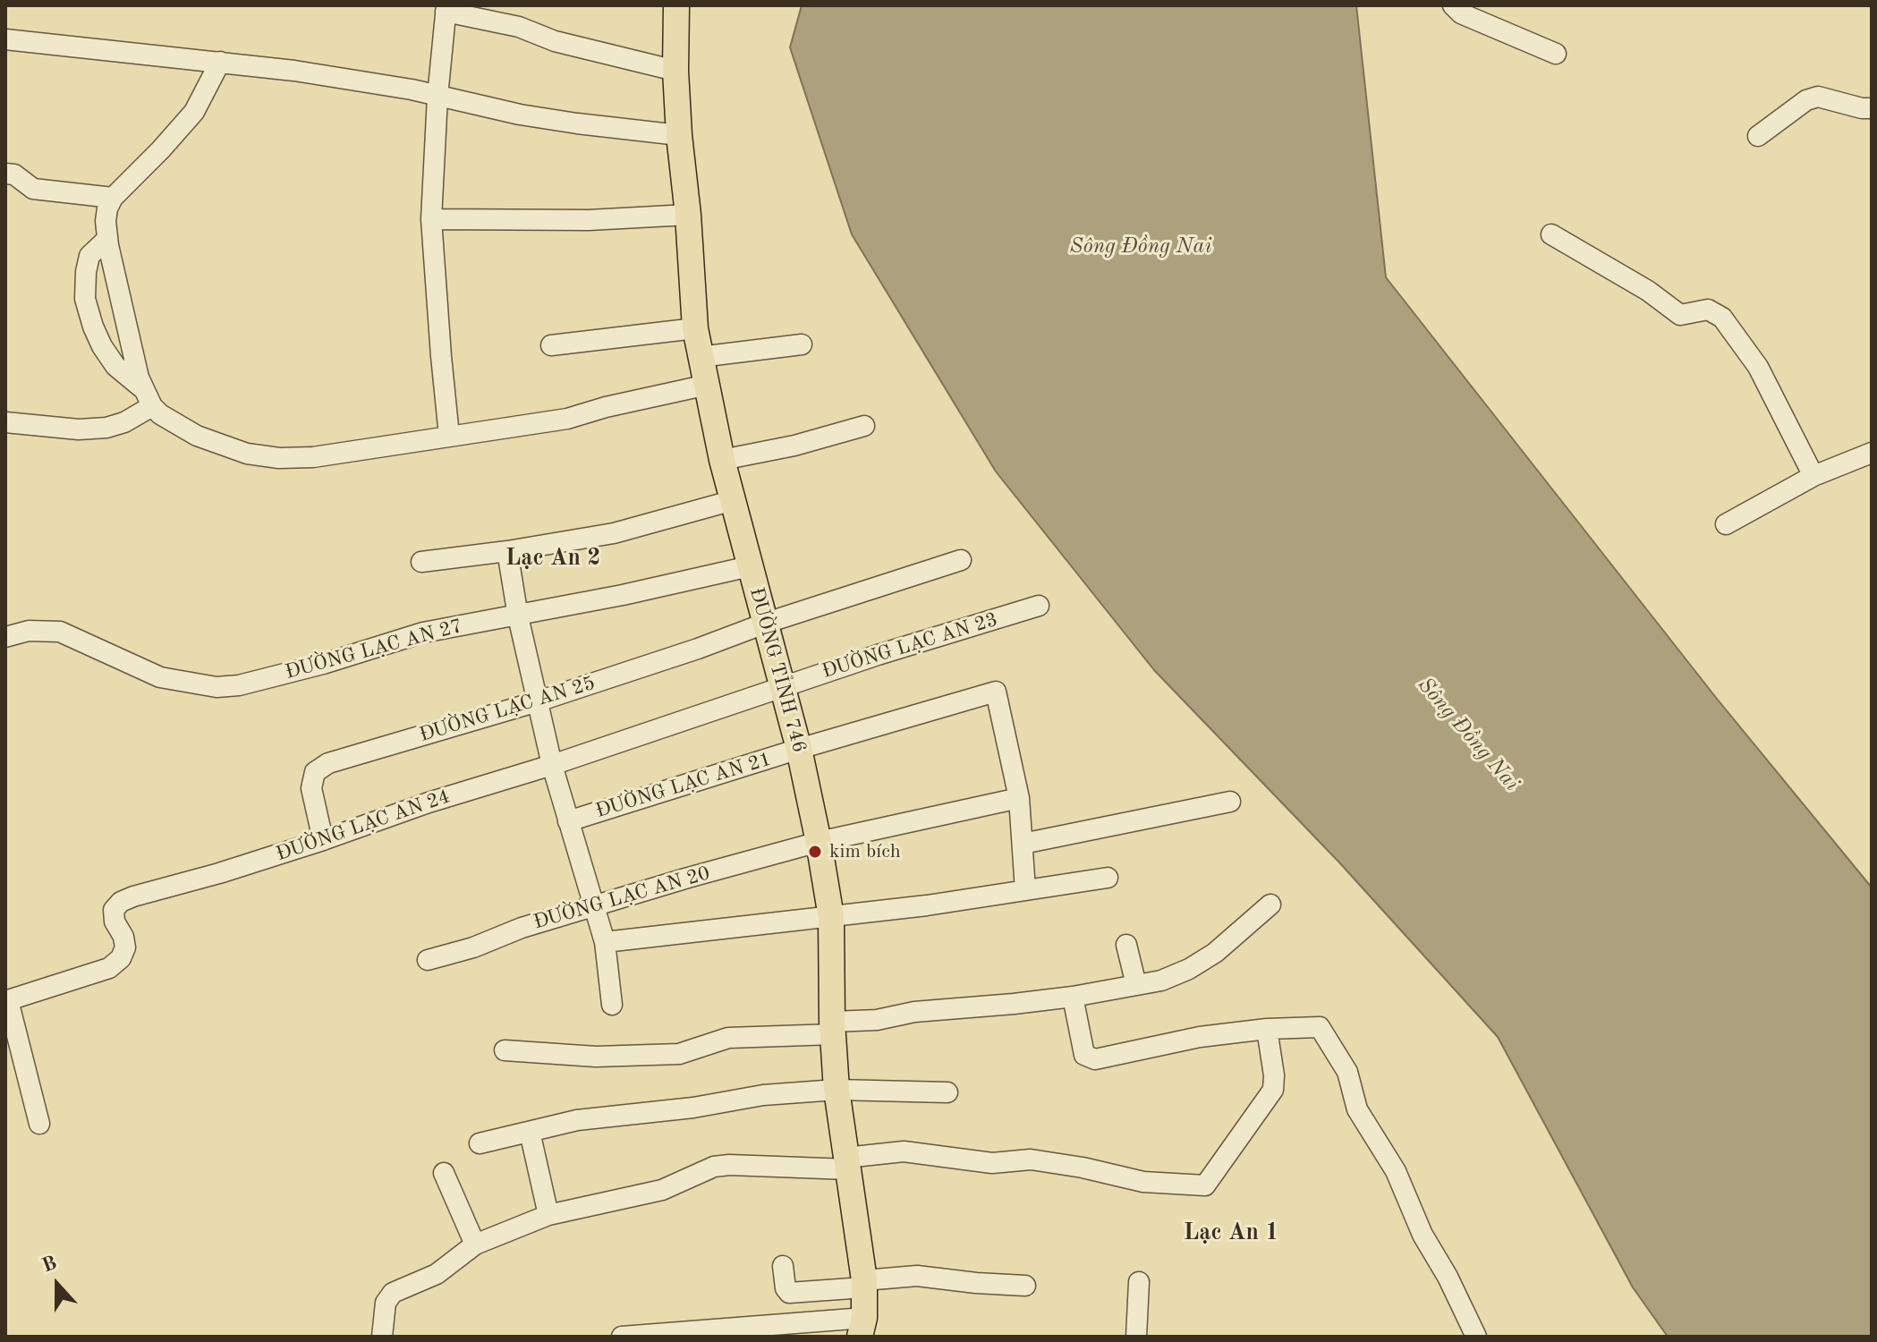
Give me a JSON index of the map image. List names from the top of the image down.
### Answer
{
  "streets": {
    "main road": ["ĐƯỜNG TỈNH 746"],
    "street": [
      "ĐƯỜNG LẠC AN 23",
      "ĐƯỜNG LẠC AN 27",
      "ĐƯỜNG LẠC AN 25",
      "ĐƯỜNG LẠC AN 21",
      "ĐƯỜNG LẠC AN 24",
      "ĐƯỜNG LẠC AN 20"
    ]
  },
  "crossings": [
    ["ĐƯỜNG LẠC AN 23", "ĐƯỜNG TỈNH 746"],
    ["ĐƯỜNG LẠC AN 23", "ĐƯỜNG LẠC AN 24"],
    ["ĐƯỜNG LẠC AN 27", "ĐƯỜNG TỈNH 746"],
    ["ĐƯỜNG TỈNH 746", "ĐƯỜNG LẠC AN 25"],
    ["ĐƯỜNG TỈNH 746", "ĐƯỜNG LẠC AN 21"],
    ["ĐƯỜNG TỈNH 746", "ĐƯỜNG LẠC AN 24"],
    ["ĐƯỜNG TỈNH 746", "ĐƯỜNG LẠC AN 20"],
    ["ĐƯỜNG LẠC AN 25", "ĐƯỜNG LẠC AN 24"],
    ["ĐƯỜNG LẠC AN 21", "ĐƯỜNG LẠC AN 20"]
  ],
  "districts": ["Lạc An 2", "Lạc An 1"],
  "water": ["Sông Đồng Nai"],
  "places": ["kim bích"],
  "north": "top"
}
